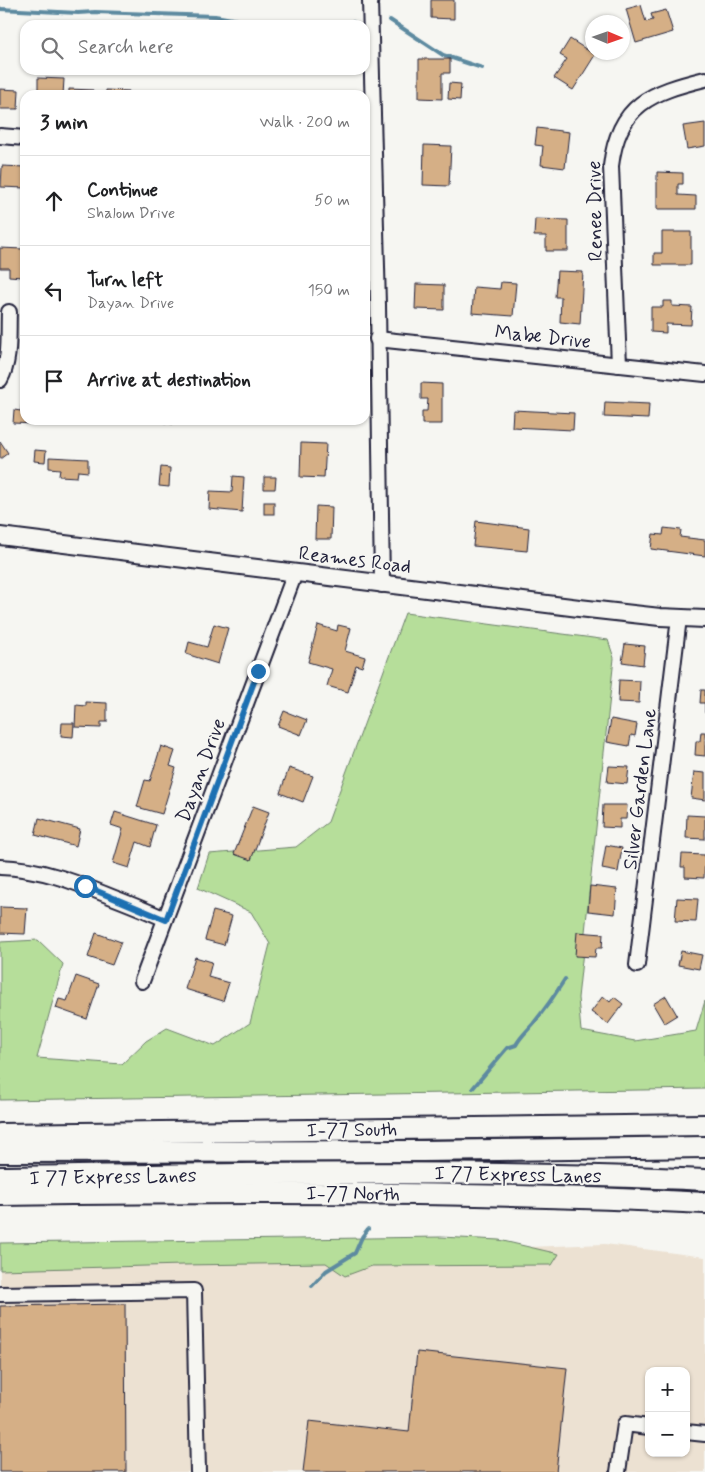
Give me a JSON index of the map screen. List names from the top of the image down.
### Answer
{
  "streets": {
    "highway": ["I-77 South", "I 77 Express Lanes", "I-77 North"],
    "main road": ["Reames Road"],
    "street": [
      "Renee Drive",
      "Mabe Drive",
      "Dayan Drive",
      "Silver Garden Lane"
    ]
  },
  "crossings": [
    ["Renee Drive", "Mabe Drive"],
    ["Reames Road", "Dayan Drive"],
    ["Reames Road", "Silver Garden Lane"]
  ],
  "north": "right",
  "page": {
    "search": "Search here",
    "heading": ["3 min", "Walk · 200 m"],
    "list": [
      ["Continue", "Shalom Drive", "50 m"],
      ["Turn left", "Dayan Drive", "150 m"],
      "Arrive at destination"
    ],
    "map_buttons": ["+", "−"]
  }
}
